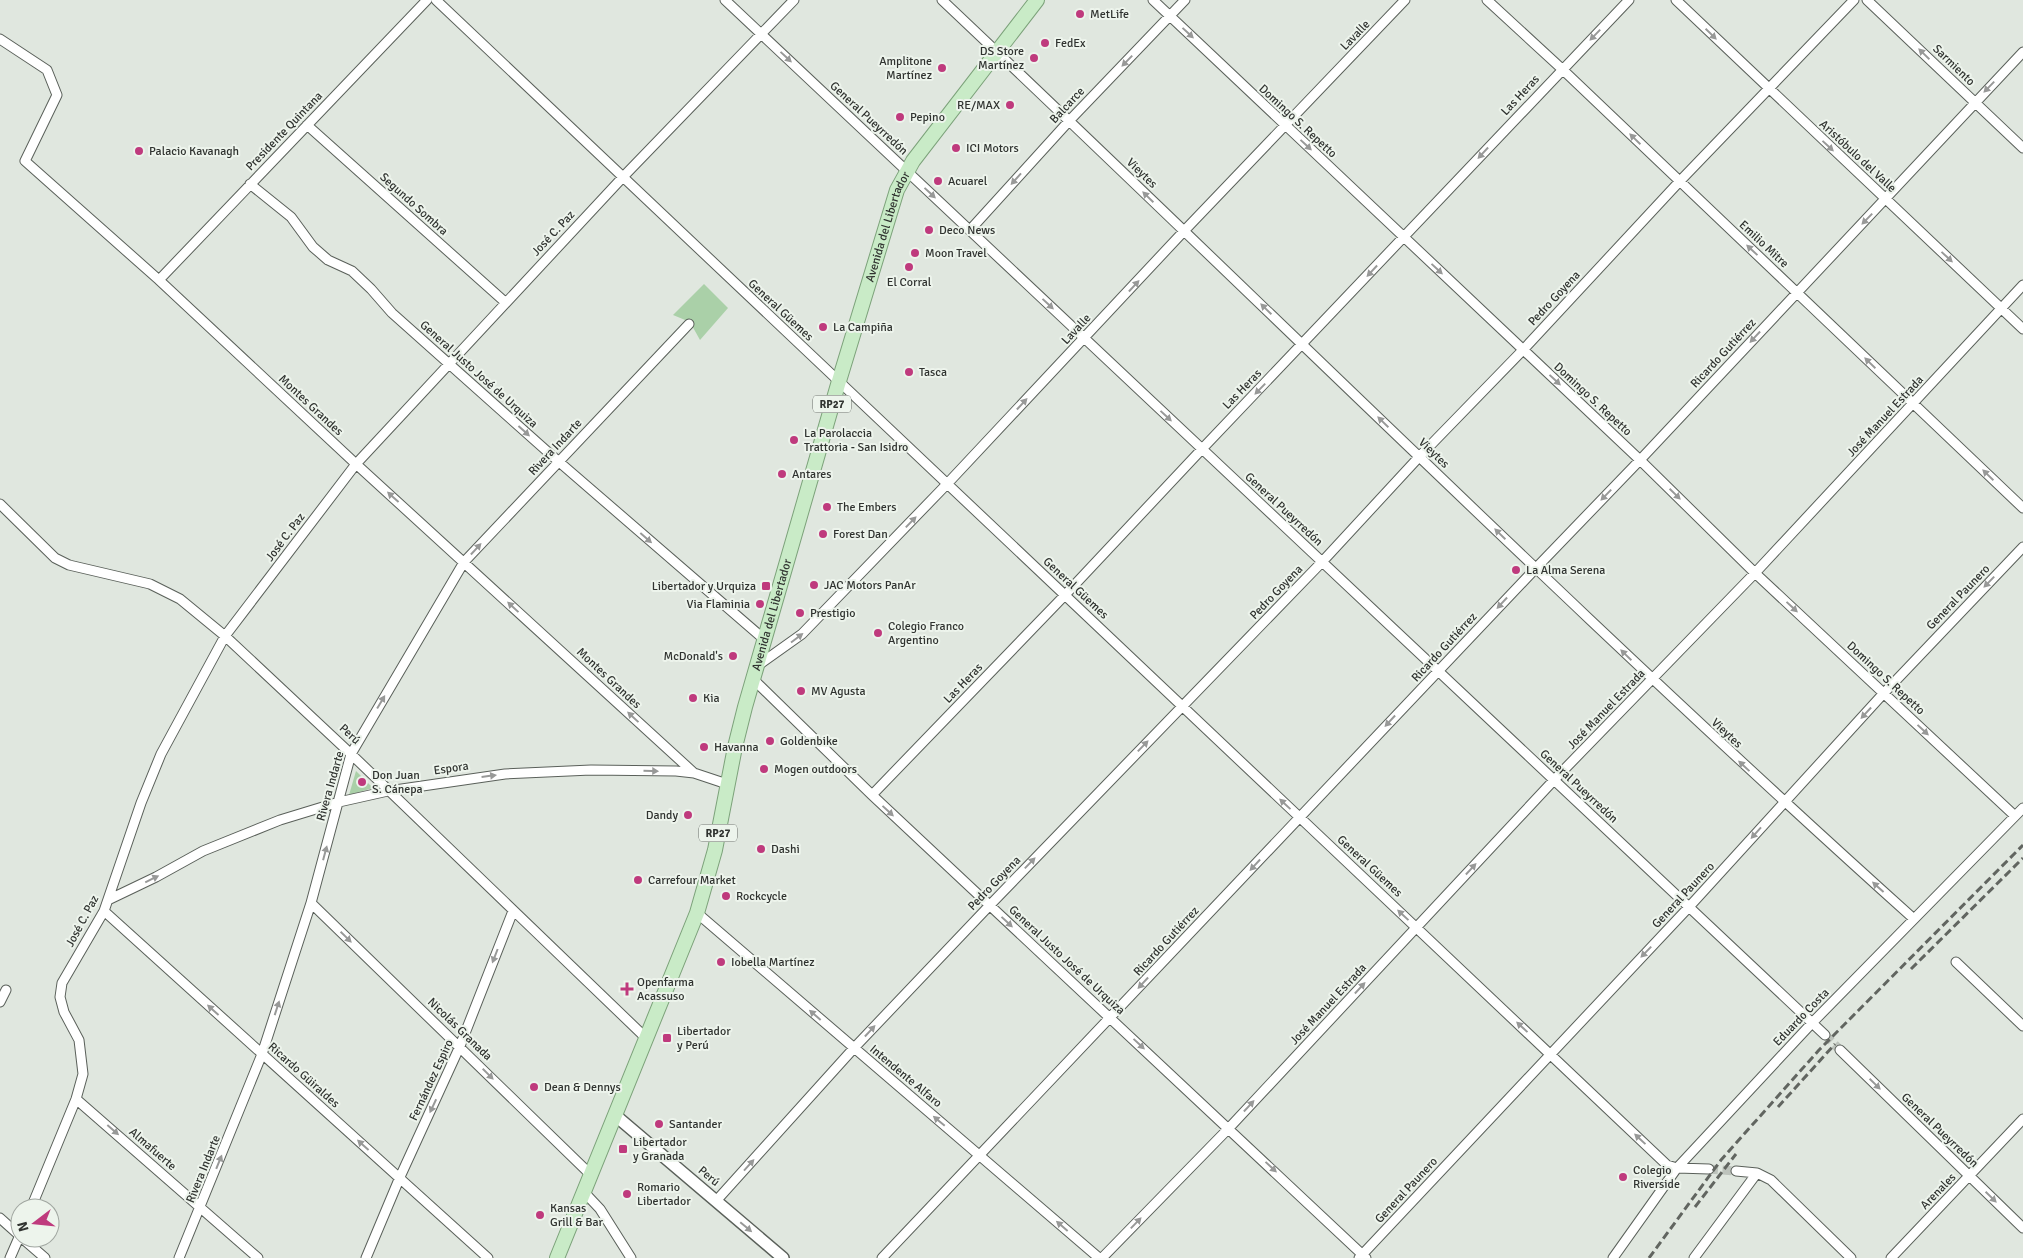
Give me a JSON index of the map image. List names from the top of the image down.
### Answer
{
  "streets": {
    "main road": ["Avenida del Libertador", "RP27"],
    "street": [
      "Lavalle",
      "Sarmiento",
      "Las Heras",
      "Balcarce",
      "General Pueyrredón",
      "Domingo S. Repetto",
      "Presidente Quintana",
      "Aristóbulo del Valle",
      "Vieytes",
      "Segundo Sombra",
      "José C. Paz",
      "Emilio Mitre",
      "Pedro Goyena",
      "General Güemes",
      "Ricardo Gutiérrez",
      "General Justo José de Urquiza",
      "Montes Grandes",
      "José Manuel Estrada",
      "Rivera Indarte",
      "General Paunero",
      "Perú",
      "Espora",
      "Eduardo Costa",
      "Nicolás Granada",
      "Ricardo Güiraldes",
      "Intendente Alfaro",
      "Fernández Espiro",
      "Almafuerte",
      "Arenales"
    ]
  },
  "crossings": [
    ["Lavalle", "General Pueyrredón"],
    ["Lavalle", "Domingo S. Repetto"],
    ["Lavalle", "Vieytes"],
    ["Lavalle", "Avenida del Libertador"],
    ["Lavalle", "General Güemes"],
    ["Lavalle", "General Justo José de Urquiza"],
    ["Sarmiento", "Ricardo Gutiérrez"],
    ["Las Heras", "General Pueyrredón"],
    ["Las Heras", "Domingo S. Repetto"],
    ["Las Heras", "Vieytes"],
    ["Las Heras", "Emilio Mitre"],
    ["Las Heras", "General Güemes"],
    ["Las Heras", "General Justo José de Urquiza"],
    ["Balcarce", "General Pueyrredón"],
    ["Balcarce", "Domingo S. Repetto"],
    ["Balcarce", "Vieytes"],
    ["General Pueyrredón", "Avenida del Libertador"],
    ["General Pueyrredón", "José C. Paz"],
    ["General Pueyrredón", "Pedro Goyena"],
    ["General Pueyrredón", "Ricardo Gutiérrez"],
    ["General Pueyrredón", "José Manuel Estrada"],
    ["General Pueyrredón", "General Paunero"],
    ["General Pueyrredón", "Eduardo Costa"],
    ["General Pueyrredón", "Arenales"],
    ["Domingo S. Repetto", "Pedro Goyena"],
    ["Domingo S. Repetto", "Ricardo Gutiérrez"],
    ["Domingo S. Repetto", "José Manuel Estrada"],
    ["Domingo S. Repetto", "General Paunero"],
    ["Domingo S. Repetto", "Eduardo Costa"],
    ["Presidente Quintana", "Segundo Sombra"],
    ["Presidente Quintana", "General Justo José de Urquiza"],
    ["Presidente Quintana", "Montes Grandes"],
    ["Aristóbulo del Valle", "Pedro Goyena"],
    ["Aristóbulo del Valle", "Ricardo Gutiérrez"],
    ["Aristóbulo del Valle", "José Manuel Estrada"],
    ["Vieytes", "Avenida del Libertador"],
    ["Vieytes", "Pedro Goyena"],
    ["Vieytes", "Ricardo Gutiérrez"],
    ["Vieytes", "José Manuel Estrada"],
    ["Vieytes", "General Paunero"],
    ["Vieytes", "Eduardo Costa"],
    ["Segundo Sombra", "José C. Paz"],
    ["Avenida del Libertador", "General Güemes"],
    ["Avenida del Libertador", "General Justo José de Urquiza"],
    ["Avenida del Libertador", "Perú"],
    ["Avenida del Libertador", "Espora"],
    ["Avenida del Libertador", "Nicolás Granada"],
    ["Avenida del Libertador", "Intendente Alfaro"],
    ["José C. Paz", "General Güemes"],
    ["José C. Paz", "General Justo José de Urquiza"],
    ["José C. Paz", "Montes Grandes"],
    ["José C. Paz", "Perú"],
    ["José C. Paz", "Espora"],
    ["José C. Paz", "Ricardo Güiraldes"],
    ["José C. Paz", "Almafuerte"],
    ["Emilio Mitre", "Pedro Goyena"],
    ["Emilio Mitre", "Ricardo Gutiérrez"],
    ["Emilio Mitre", "José Manuel Estrada"],
    ["Pedro Goyena", "General Güemes"],
    ["Pedro Goyena", "General Justo José de Urquiza"],
    ["Pedro Goyena", "Perú"],
    ["Pedro Goyena", "Intendente Alfaro"],
    ["General Güemes", "Ricardo Gutiérrez"],
    ["General Güemes", "José Manuel Estrada"],
    ["General Güemes", "General Paunero"],
    ["General Güemes", "Eduardo Costa"],
    ["Ricardo Gutiérrez", "General Justo José de Urquiza"],
    ["Ricardo Gutiérrez", "Intendente Alfaro"],
    ["General Justo José de Urquiza", "José Manuel Estrada"],
    ["General Justo José de Urquiza", "Rivera Indarte"],
    ["General Justo José de Urquiza", "General Paunero"],
    ["Montes Grandes", "Rivera Indarte"],
    ["Montes Grandes", "Espora"],
    ["José Manuel Estrada", "Intendente Alfaro"],
    ["Rivera Indarte", "Perú"],
    ["Rivera Indarte", "Espora"],
    ["Rivera Indarte", "Nicolás Granada"],
    ["Rivera Indarte", "Ricardo Güiraldes"],
    ["Rivera Indarte", "Almafuerte"],
    ["Perú", "Espora"],
    ["Perú", "Fernández Espiro"],
    ["Nicolás Granada", "Fernández Espiro"],
    ["Ricardo Güiraldes", "Fernández Espiro"]
  ],
  "one_way": [
    "Lavalle",
    "Sarmiento",
    "Las Heras",
    "Balcarce",
    "General Pueyrredón",
    "Domingo S. Repetto",
    "Aristóbulo del Valle",
    "Vieytes",
    "Emilio Mitre",
    "Pedro Goyena",
    "General Güemes",
    "Ricardo Gutiérrez",
    "General Justo José de Urquiza",
    "Montes Grandes",
    "José Manuel Estrada",
    "Rivera Indarte",
    "General Paunero",
    "Espora",
    "Nicolás Granada",
    "Ricardo Güiraldes",
    "Intendente Alfaro",
    "Fernández Espiro",
    "Almafuerte"
  ],
  "places": {
    "other": [
      "MetLife",
      "FedEx",
      "DS Store Martínez",
      "Amplitone Martínez",
      "RE/MAX",
      "Pepino",
      "ICI Motors",
      "Palacio Kavanagh",
      "Acuarel",
      "Deco News",
      "Moon Travel",
      "El Corral",
      "La Campiña",
      "Tasca",
      "La Parolaccia Trattoria - San Isidro",
      "Antares",
      "The Embers",
      "Forest Dan",
      "La Alma Serena",
      "JAC Motors PanAr",
      "Via Flaminia",
      "Prestigio",
      "Colegio Franco Argentino",
      "McDonald's",
      "MV Agusta",
      "Kia",
      "Goldenbike",
      "Havanna",
      "Mogen outdoors",
      "Don Juan S. Cánepa",
      "Dandy",
      "Dashi",
      "Carrefour Market",
      "Rockcycle",
      "Iobella Martínez",
      "Dean & Dennys",
      "Santander",
      "Colegio Riverside",
      "Romario Libertador",
      "Kansas Grill & Bar"
    ],
    "transit": ["Libertador y Urquiza", "Libertador y Perú", "Libertador y Granada"],
    "health": ["Openfarma Acassuso"]
  },
  "north": "left"
}
